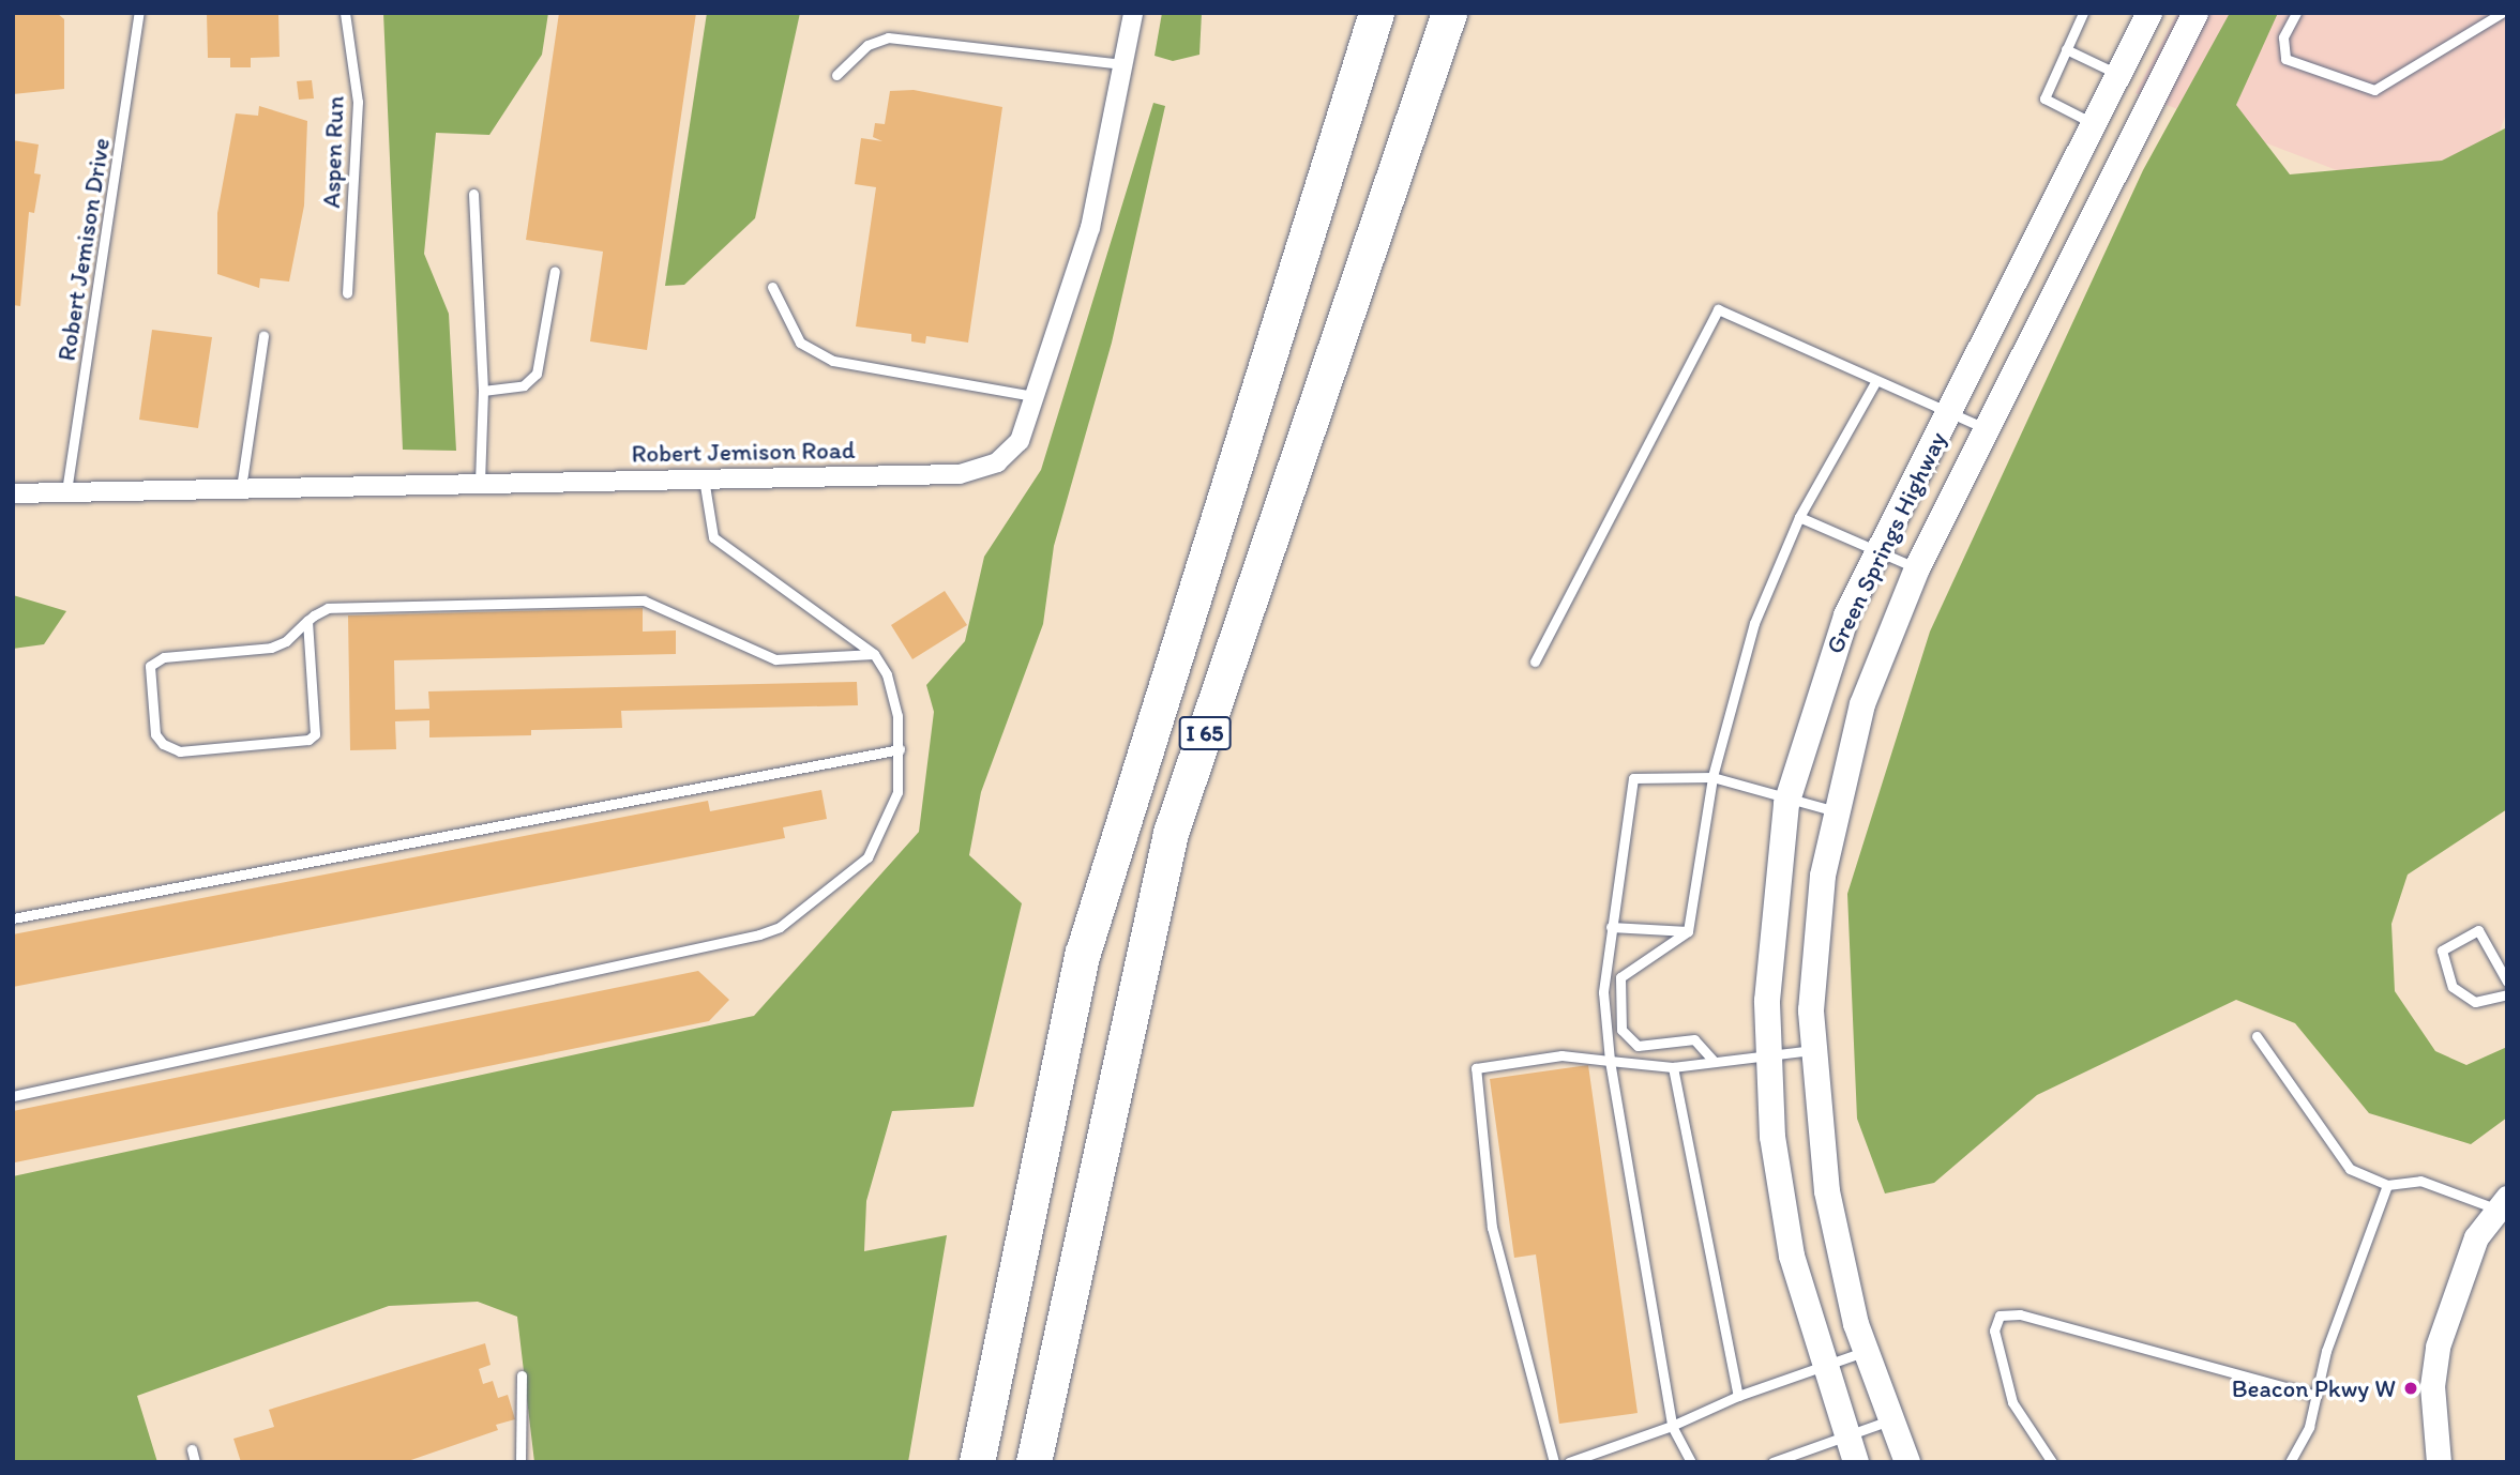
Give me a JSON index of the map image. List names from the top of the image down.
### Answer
{
  "streets": {
    "highway": ["I 65"],
    "main road": ["Green Springs Highway"],
    "street": ["Robert Jemison Road"],
    "lane": ["Aspen Run", "Robert Jemison Drive"]
  },
  "crossings": [
    ["Robert Jemison Drive", "Robert Jemison Road"]
  ],
  "places": ["Beacon Pkwy W"]
}
